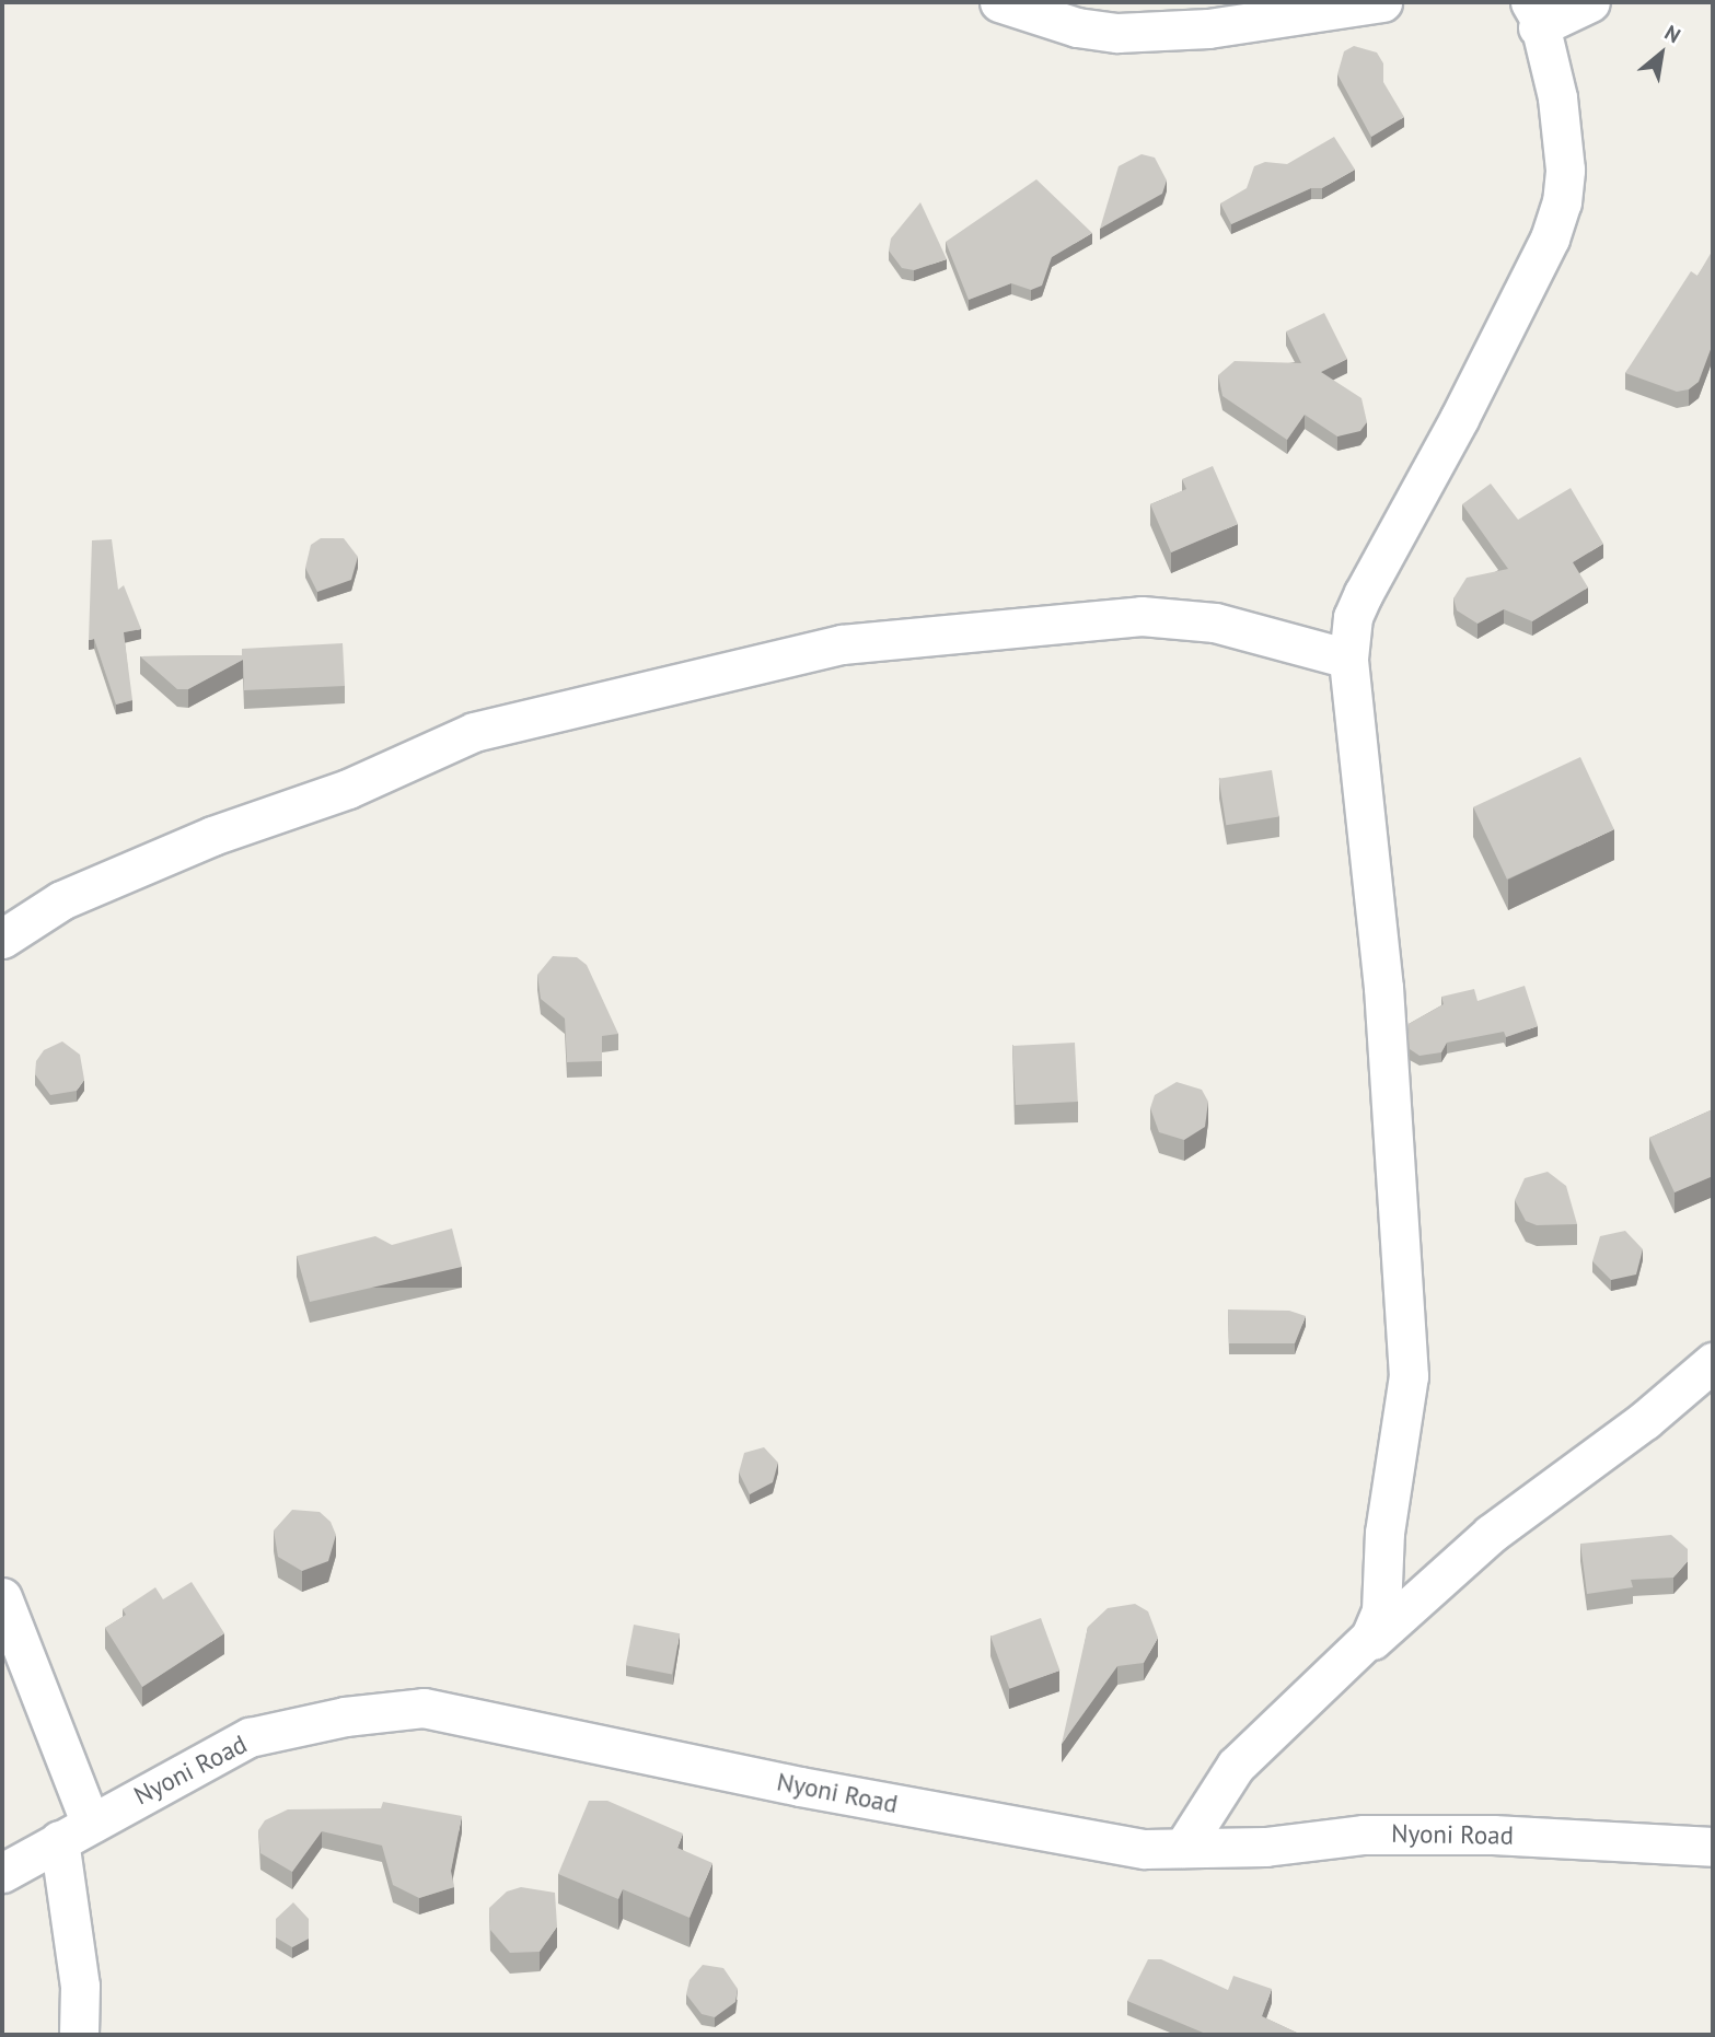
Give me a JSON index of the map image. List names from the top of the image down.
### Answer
{
  "streets": {
    "street": ["Nyoni Road"]
  },
  "north": "top right"
}
